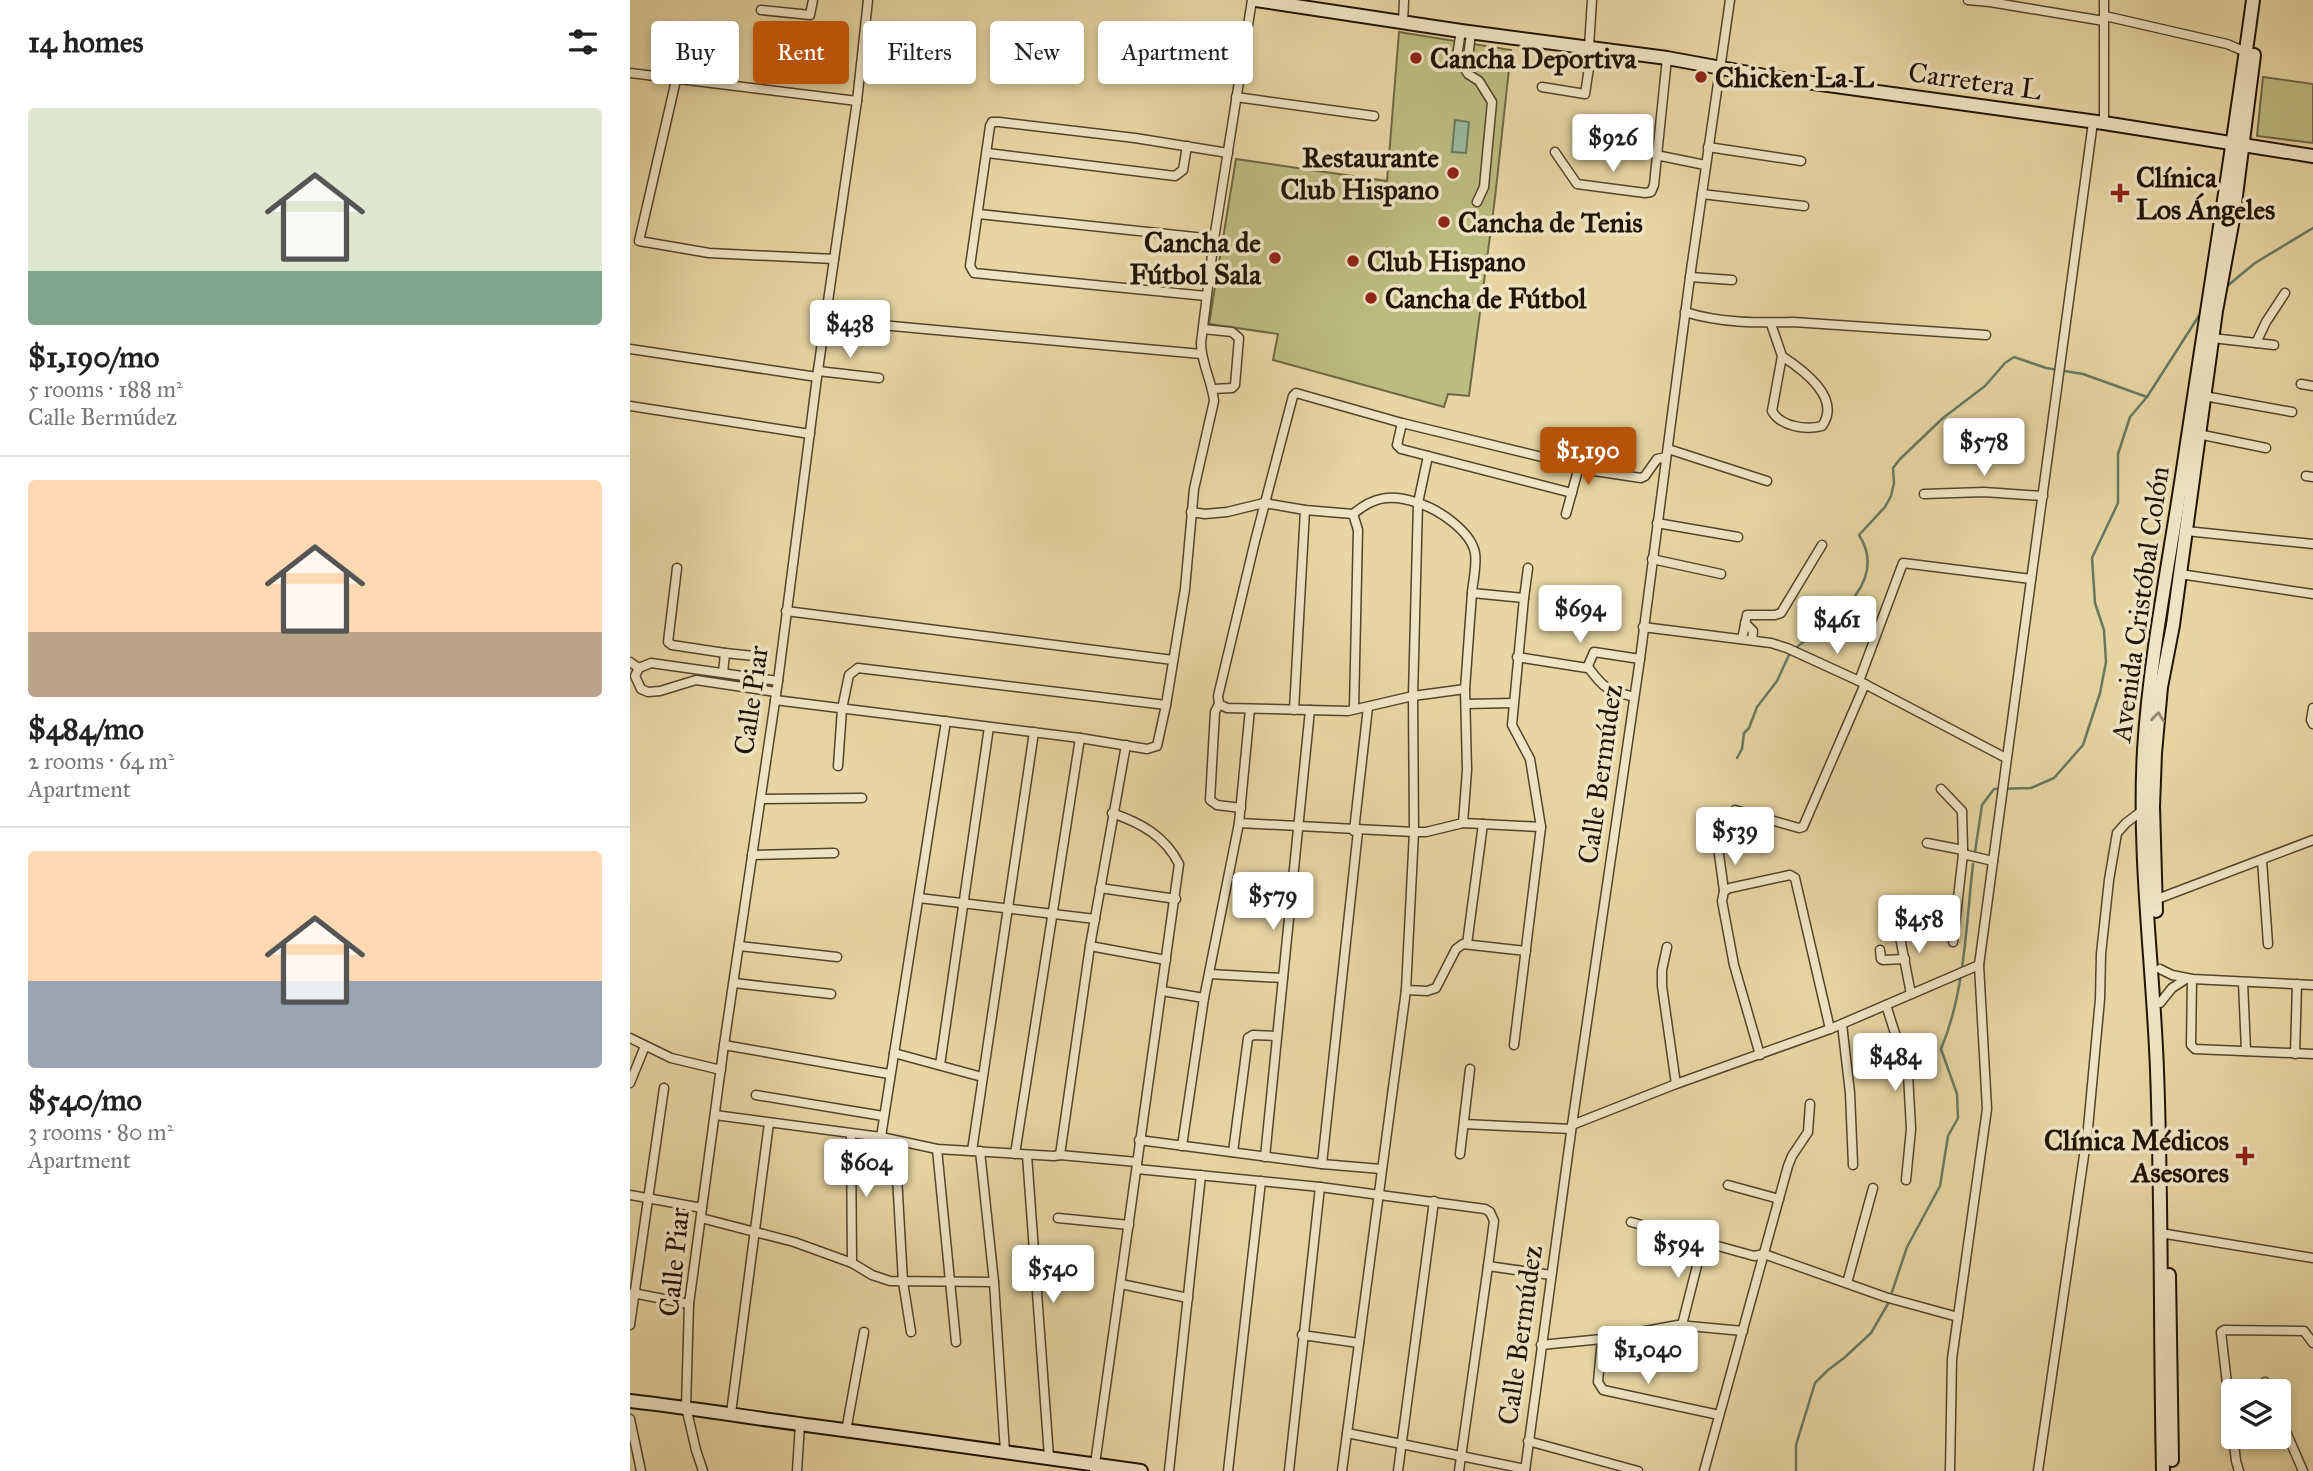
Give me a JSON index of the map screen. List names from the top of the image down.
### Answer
{
  "streets": {
    "street": [
      "Carretera L",
      "Avenida Cristóbal Colón",
      "Calle Piar",
      "Calle Bermúdez"
    ]
  },
  "crossings": [
    ["Carretera L", "Avenida Cristóbal Colón"],
    ["Carretera L", "Calle Bermúdez"]
  ],
  "places": {
    "other": [
      "Cancha Deportiva",
      "Chicken La L",
      "Restaurante Club Hispano",
      "Cancha de Tenis",
      "Cancha de Fútbol Sala",
      "Club Hispano",
      "Cancha de Fútbol"
    ],
    "health": ["Clínica Los Ángeles", "Clínica Médicos Asesores"]
  },
  "page": {
    "heading": "14 homes",
    "chip": [
      "Buy",
      "Rent",
      "Filters",
      "New",
      "Apartment"
    ],
    "list": [
      {
        "name": "$1,190/mo",
        "note": "5 rooms · 188 m² · Calle Bermúdez"
      },
      {
        "name": "$484/mo",
        "note": "2 rooms · 64 m² · Apartment"
      },
      {
        "name": "$540/mo",
        "note": "3 rooms · 80 m² · Apartment"
      }
    ],
    "price": [
      "$926",
      "$438",
      "$578",
      "$1,190",
      "$694",
      "$461",
      "$539",
      "$579",
      "$458",
      "$484",
      "$604",
      "$594",
      "$540",
      "$1,040"
    ]
  }
}
